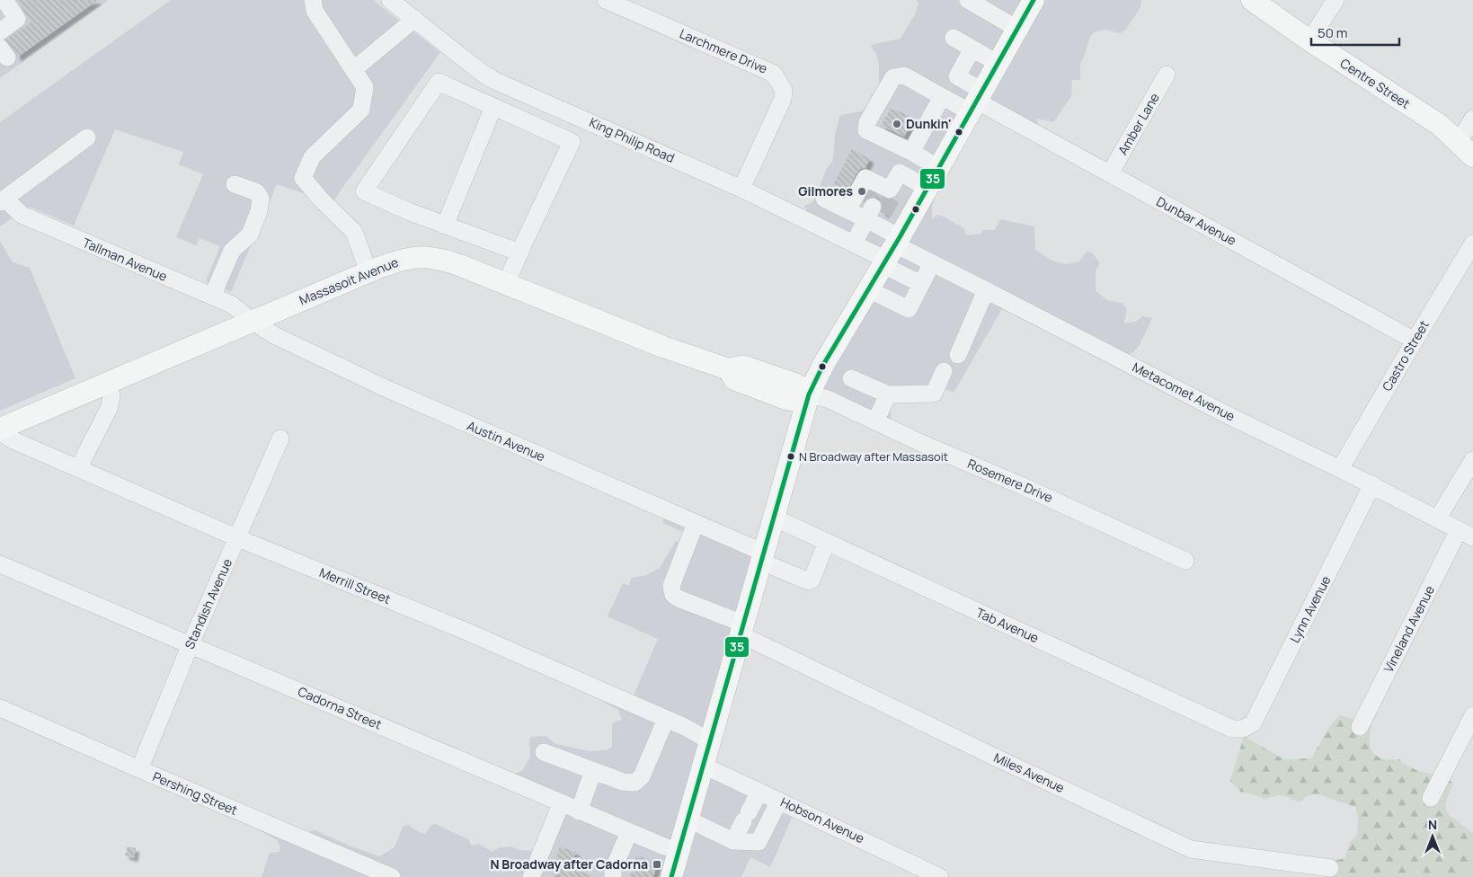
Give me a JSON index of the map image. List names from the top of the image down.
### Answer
{
  "streets": {
    "main road": ["Centre Street", "Massasoit Avenue"],
    "street": [
      "Larchmere Drive",
      "Amber Lane",
      "King Philip Road",
      "Dunbar Avenue",
      "Tallman Avenue",
      "Castro Street",
      "Metacomet Avenue",
      "Austin Avenue",
      "Rosemere Drive",
      "Merrill Street",
      "Standish Avenue",
      "Lynn Avenue",
      "Tab Avenue",
      "Vineland Avenue",
      "Cadorna Street",
      "Miles Avenue",
      "Pershing Street",
      "Hobson Avenue"
    ]
  },
  "crossings": [
    ["Larchmere Drive", "King Philip Road"],
    ["Amber Lane", "Dunbar Avenue"],
    ["King Philip Road", "Metacomet Avenue"],
    ["Dunbar Avenue", "Castro Street"],
    ["Tallman Avenue", "Massasoit Avenue"],
    ["Tallman Avenue", "Austin Avenue"],
    ["Massasoit Avenue", "Austin Avenue"],
    ["Massasoit Avenue", "Rosemere Drive"],
    ["Massasoit Avenue", "Merrill Street"],
    ["Castro Street", "Metacomet Avenue"],
    ["Metacomet Avenue", "Lynn Avenue"],
    ["Metacomet Avenue", "Vineland Avenue"],
    ["Austin Avenue", "Tab Avenue"],
    ["Austin Avenue", "Miles Avenue"],
    ["Merrill Street", "Standish Avenue"],
    ["Standish Avenue", "Cadorna Street"],
    ["Standish Avenue", "Pershing Street"],
    ["Lynn Avenue", "Tab Avenue"]
  ],
  "places": {
    "other": ["Dunkin'", "Gilmores", "N Broadway after Massasoit"],
    "transit": ["N Broadway after Cadorna"]
  },
  "lines": ["transit line 35"],
  "scale_bar": "50 m",
  "north": "top"
}
